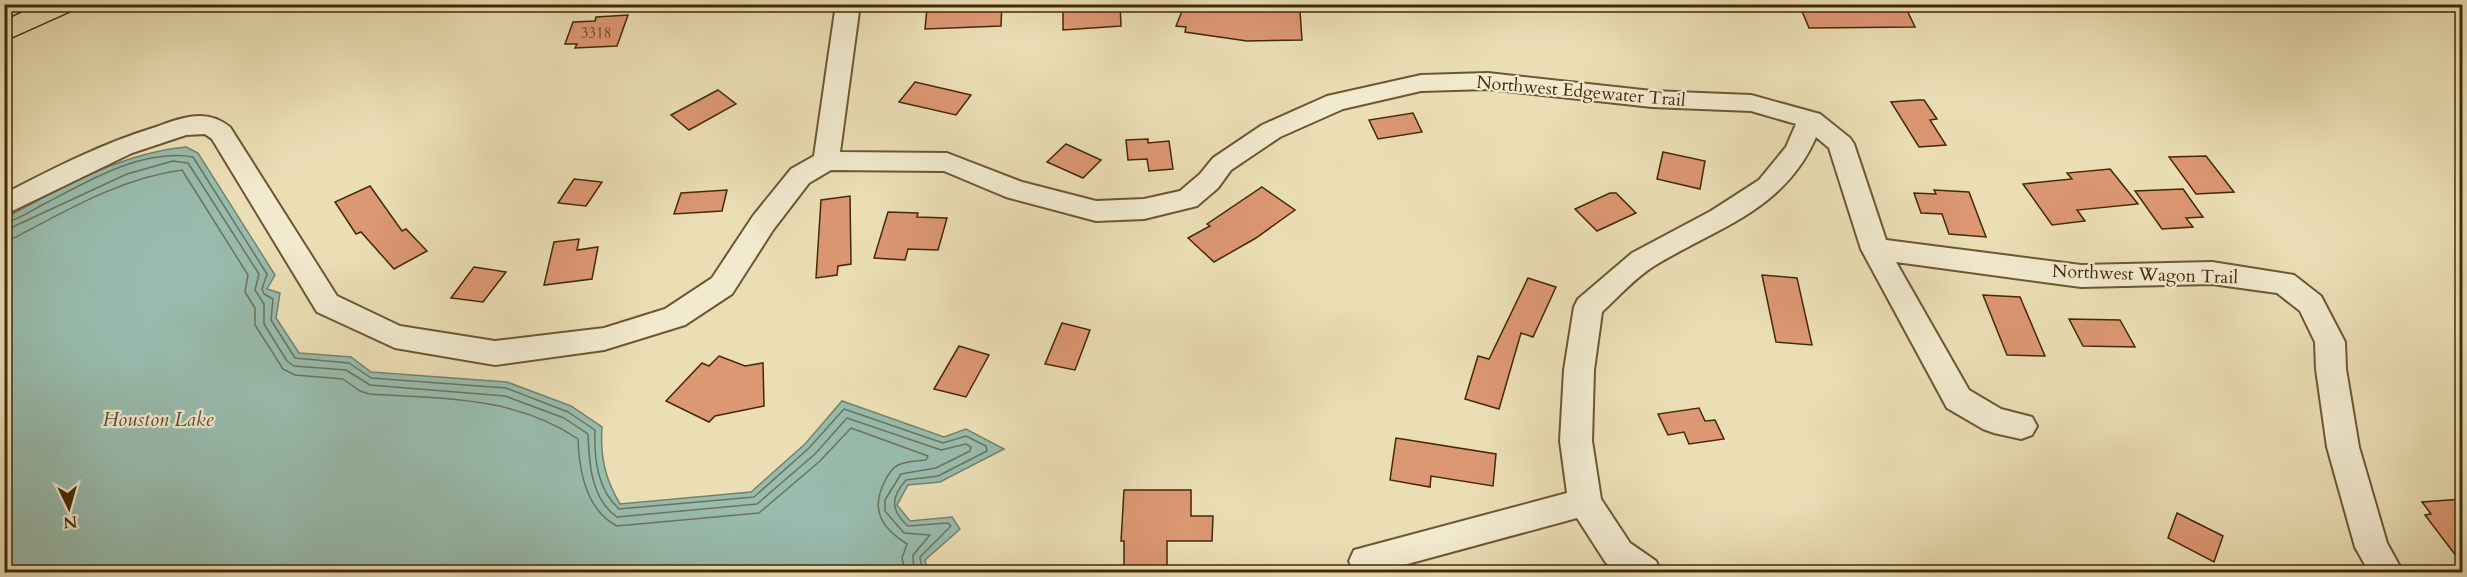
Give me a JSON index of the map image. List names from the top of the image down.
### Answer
{
  "streets": {
    "street": ["Northwest Edgewater Trail", "Northwest Wagon Trail"]
  },
  "water": ["Houston Lake"],
  "house_numbers": ["3318"],
  "north": "bottom"
}
